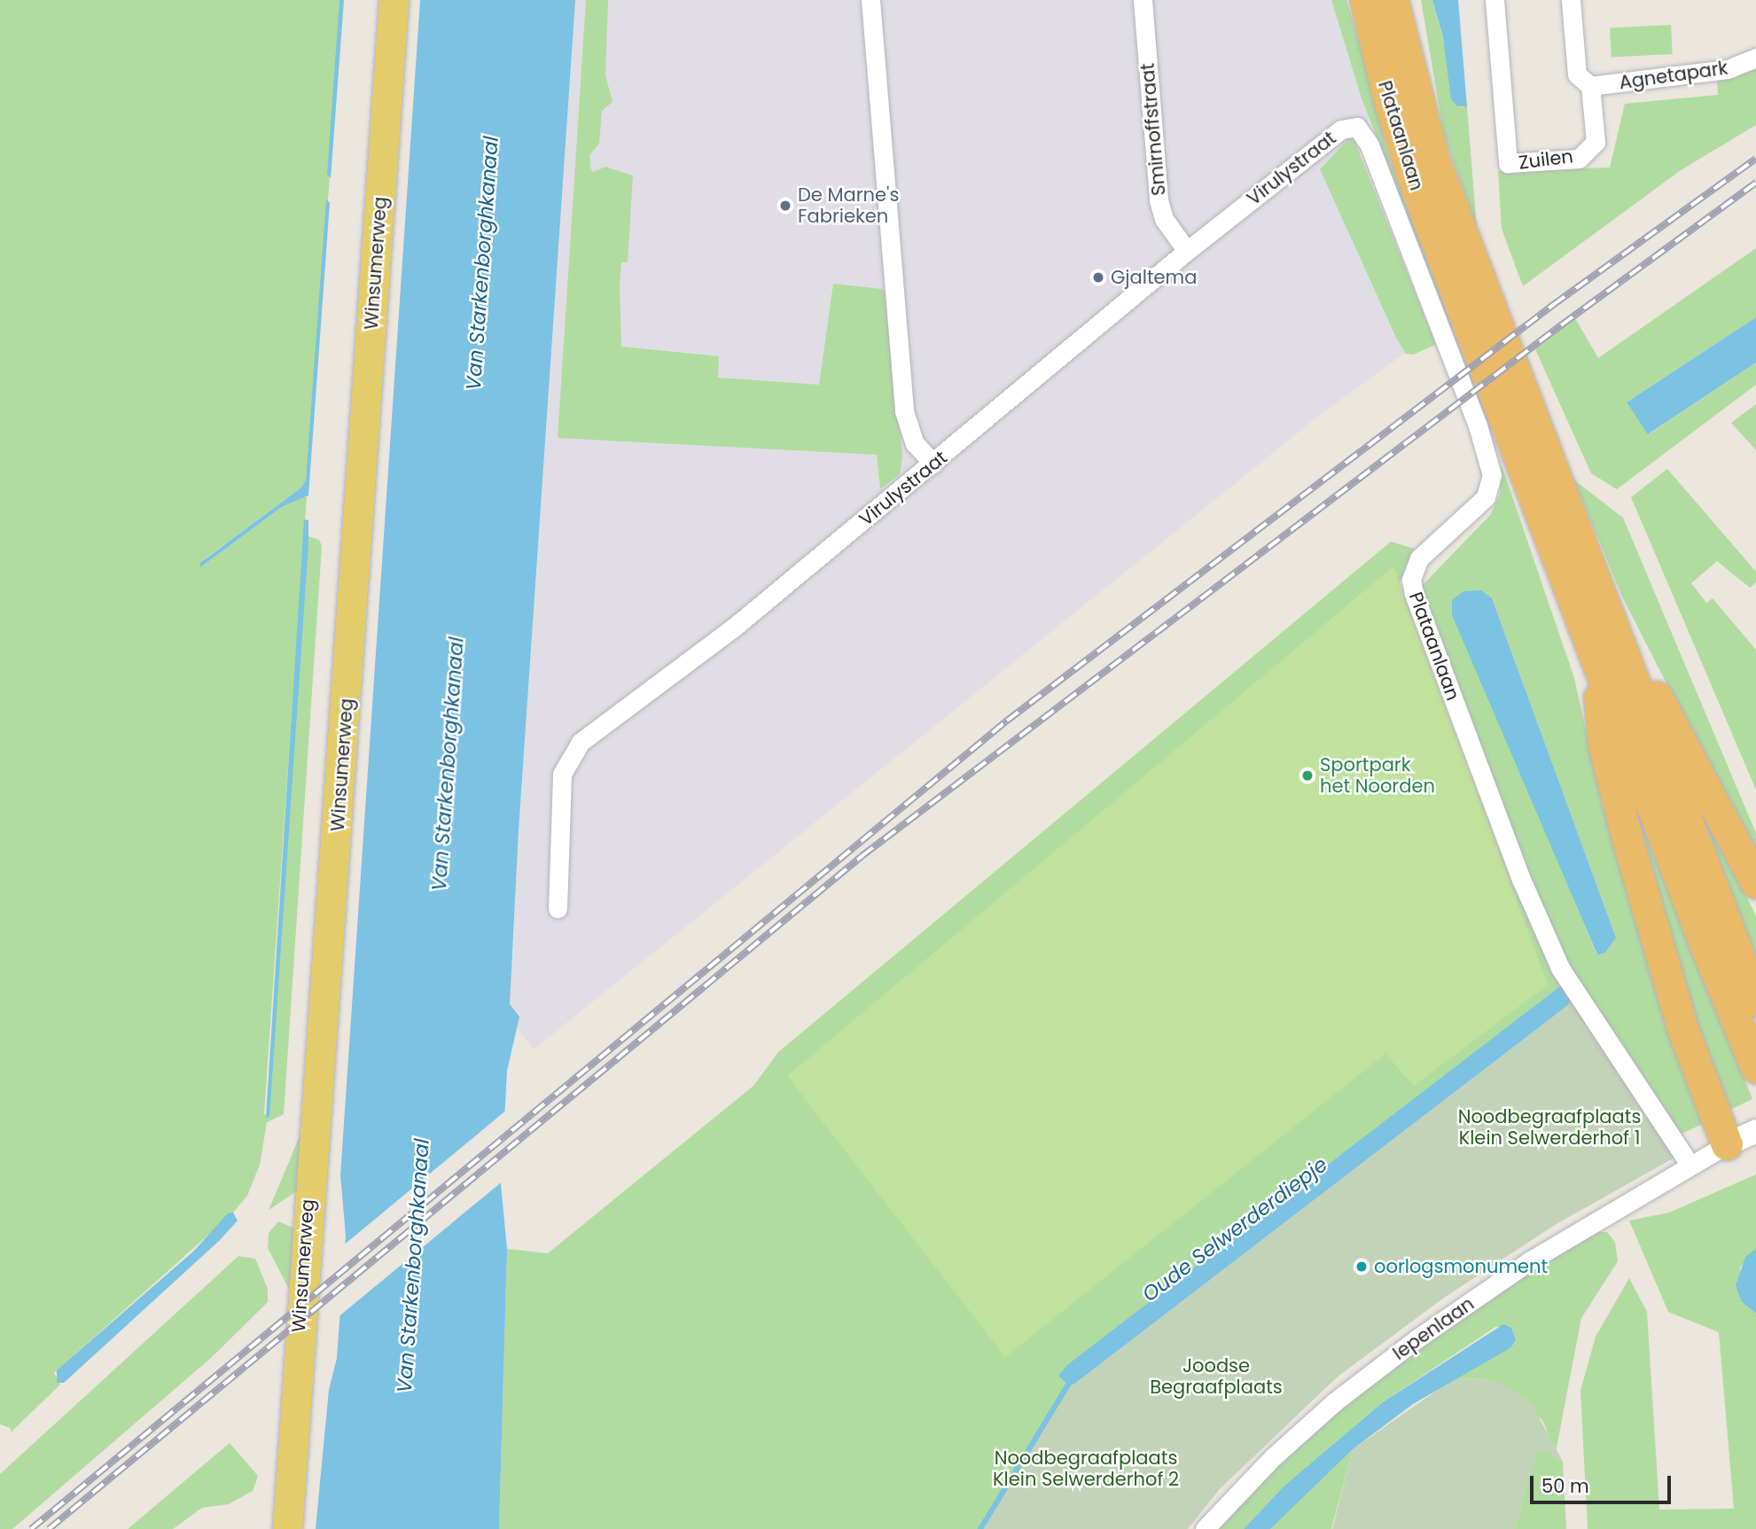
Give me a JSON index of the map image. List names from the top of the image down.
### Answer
{
  "streets": {
    "highway": ["Plataanlaan"],
    "main road": ["Winsumerweg"],
    "street": [
      "Agnetapark",
      "Smirnoffstraat",
      "Zuilen",
      "Virulystraat",
      "Iepenlaan"
    ]
  },
  "crossings": [
    ["Agnetapark", "Zuilen"],
    ["Smirnoffstraat", "Virulystraat"],
    ["Plataanlaan", "Virulystraat"],
    ["Plataanlaan", "Iepenlaan"]
  ],
  "water": ["Van Starkenborghkanaal", "Oude Selwerderdiepje"],
  "parks": ["Noodbegraafplaats Klein Selwerderhof 1", "Joodse Begraafplaats", "Noodbegraafplaats Klein Selwerderhof 2"],
  "places": [
    "De Marne's Fabrieken",
    "Gjaltema",
    "Sportpark het Noorden",
    "oorlogsmonument"
  ],
  "scale_bar": "50 m"
}
